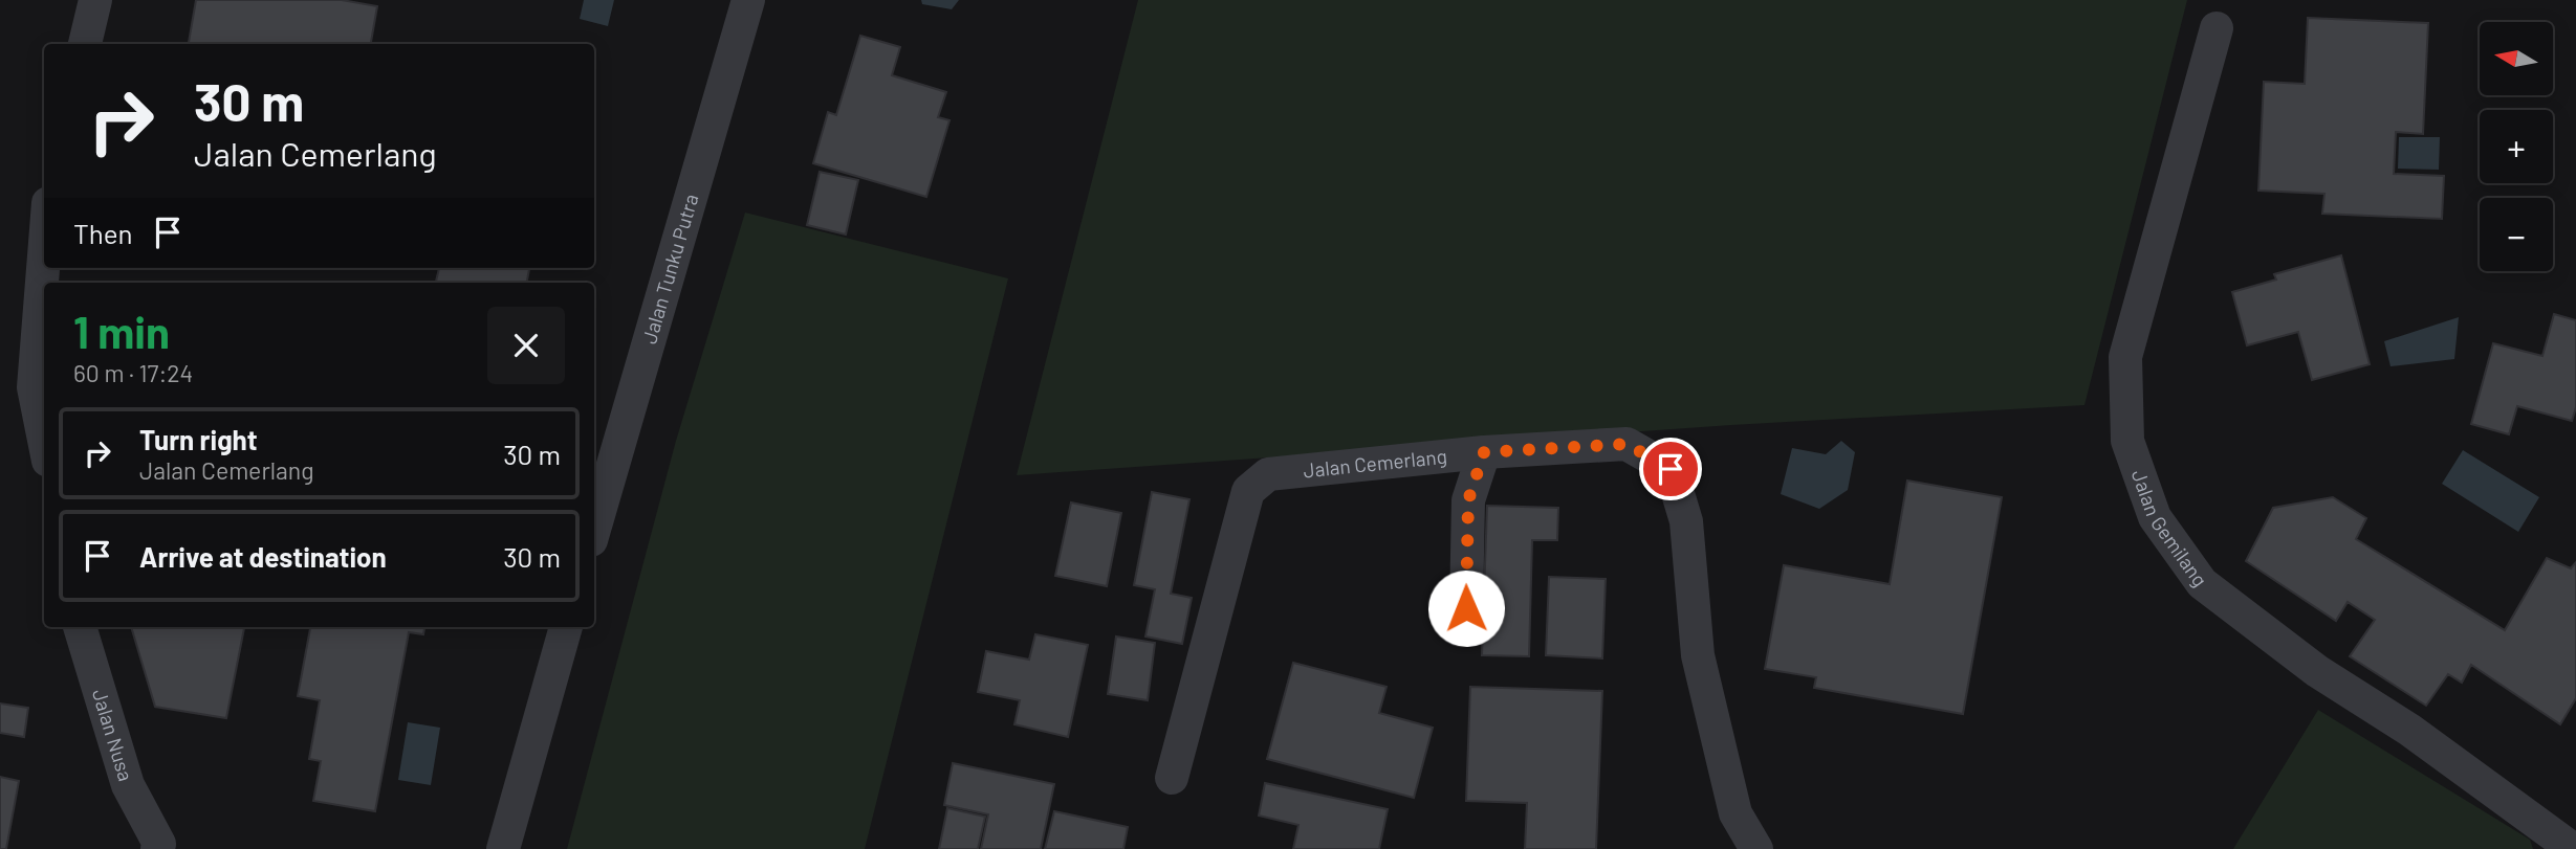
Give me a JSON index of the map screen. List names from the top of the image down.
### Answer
{
  "streets": {
    "street": [
      "Jalan Tunku Putra",
      "Jalan Cemerlang",
      "Jalan Gemilang",
      "Jalan Nusa"
    ]
  },
  "north": "left",
  "page": {
    "map_buttons": ["+", "−"],
    "turn": ["30 m", "Jalan Cemerlang"],
    "then": "Then",
    "heading": ["1 min", "60 m · 17:24"],
    "list": [
      {
        "name": "Turn right",
        "note": "Jalan Cemerlang",
        "value": "30 m"
      },
      {
        "name": "Arrive at destination",
        "value": "30 m"
      }
    ]
  }
}
